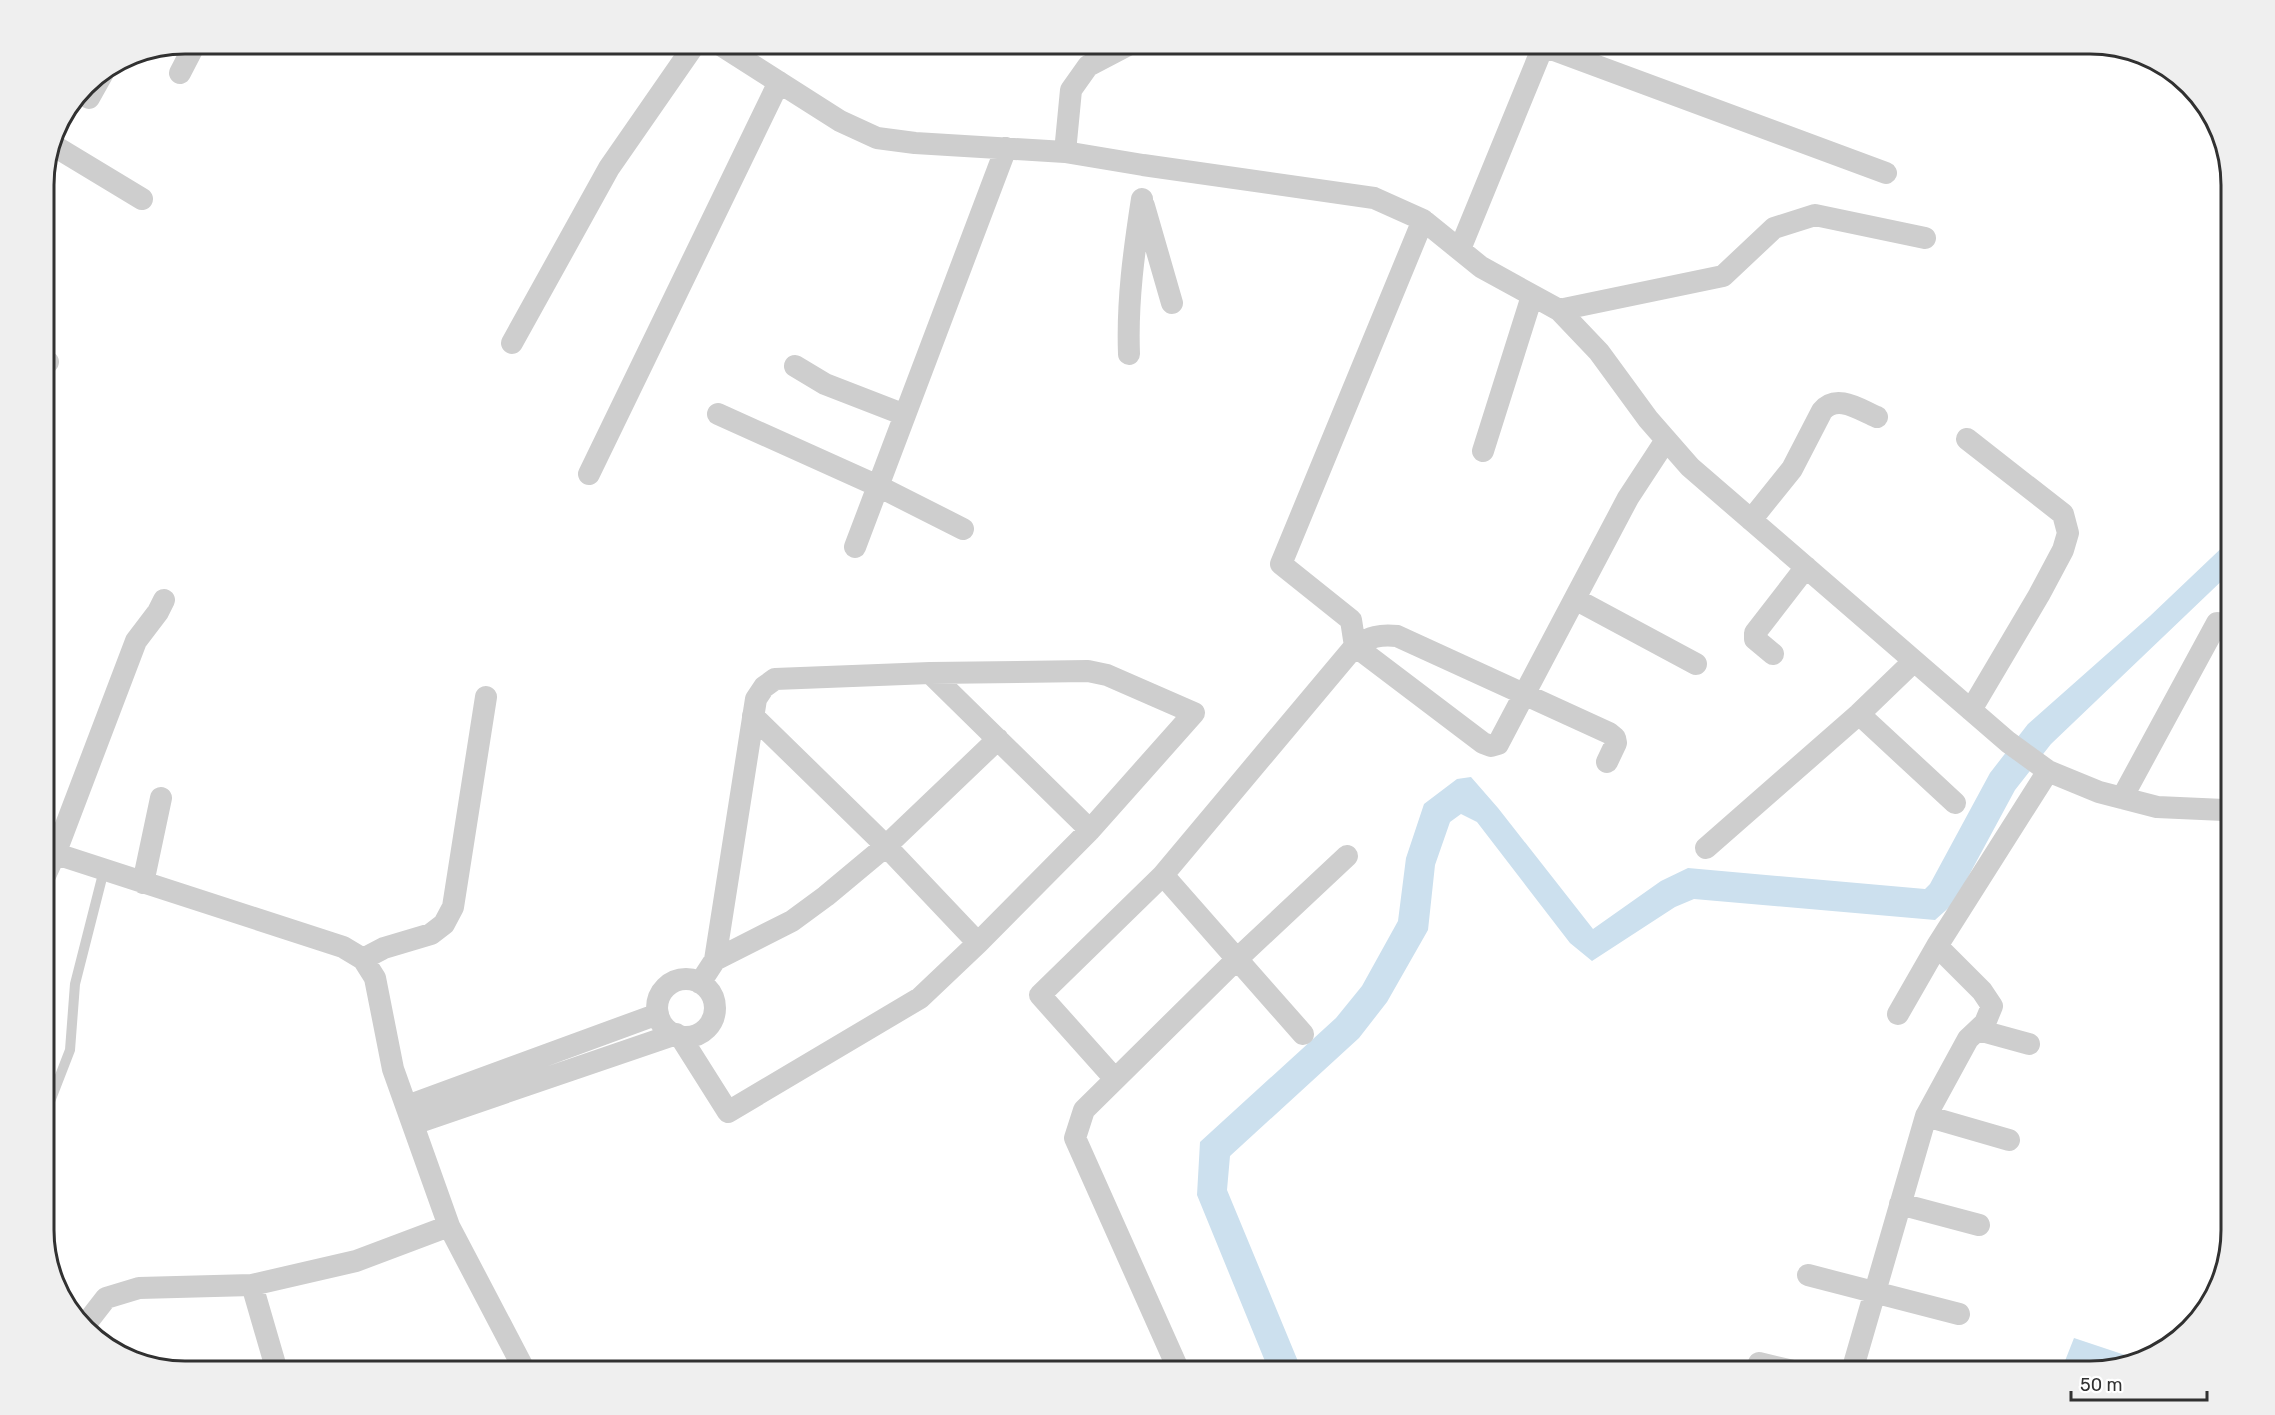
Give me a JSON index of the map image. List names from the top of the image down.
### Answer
{
  "scale_bar": "50 m"
}
